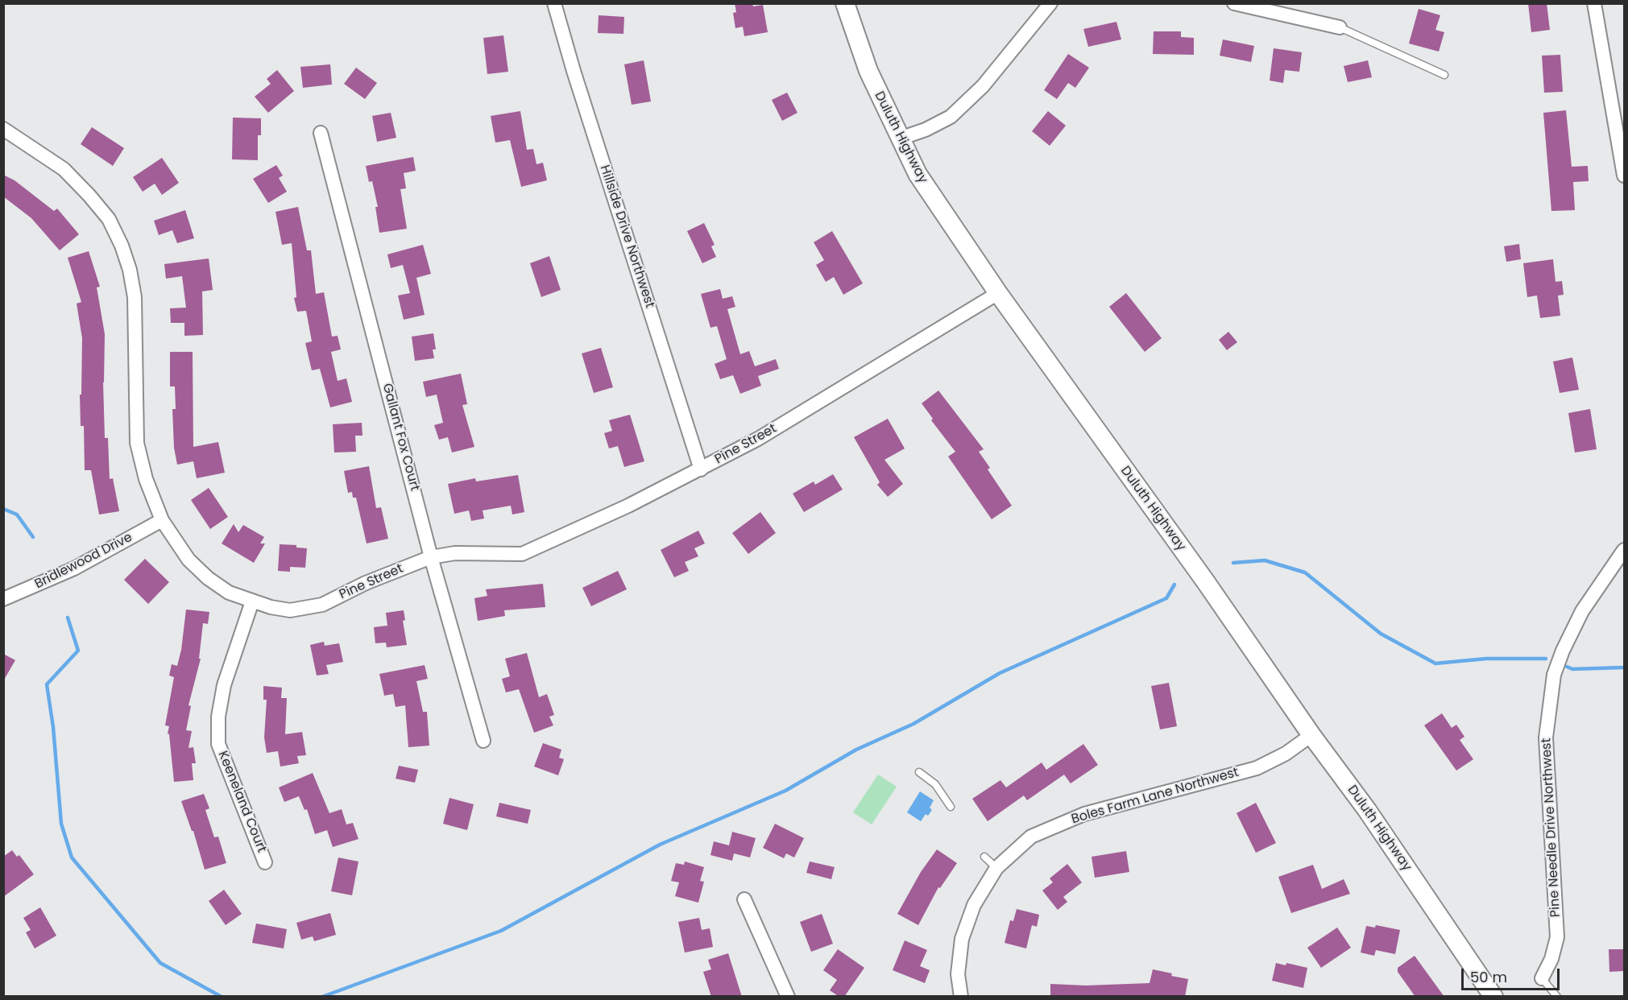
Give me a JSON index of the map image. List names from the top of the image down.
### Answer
{
  "streets": {
    "main road": ["Duluth Highway"],
    "street": [
      "Hillside Drive Northwest",
      "Gallant Fox Court",
      "Pine Street",
      "Bridlewood Drive",
      "Boles Farm Lane Northwest",
      "Keeneland Court",
      "Pine Needle Drive Northwest"
    ]
  },
  "crossings": [
    ["Duluth Highway", "Pine Street"],
    ["Duluth Highway", "Boles Farm Lane Northwest"],
    ["Hillside Drive Northwest", "Pine Street"],
    ["Gallant Fox Court", "Pine Street"],
    ["Pine Street", "Bridlewood Drive"],
    ["Pine Street", "Keeneland Court"]
  ],
  "scale_bar": "50 m"
}
